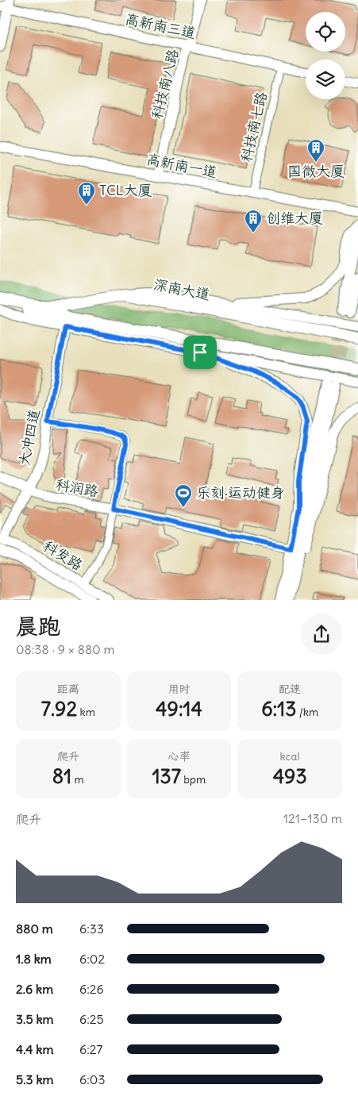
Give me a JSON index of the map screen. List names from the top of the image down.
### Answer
{
  "streets": {
    "main road": [
      "高新南三道",
      "科技南八路",
      "高新南一道",
      "深南大道",
      "大冲四道",
      "科润路",
      "科发路"
    ],
    "street": ["科技南七路"]
  },
  "crossings": [
    ["高新南三道", "科技南八路"],
    ["高新南三道", "科技南七路"],
    ["科技南八路", "高新南一道"],
    ["科技南七路", "高新南一道"],
    ["大冲四道", "科润路"],
    ["大冲四道", "科发路"]
  ],
  "places": {
    "building": ["国微大厦", "TCL大厦", "创维大厦"],
    "sports": ["乐刻·运动健身"]
  },
  "page": {
    "heading": ["晨跑", "08:38 · 9 × 880 m"],
    "stats": [
      ["距离", "7.92 km"],
      ["用时", "49:14"],
      ["配速", "6:13 /km"],
      ["爬升", "81 m"],
      ["心率", "137 bpm"],
      ["kcal", "493"]
    ],
    "chart": ["爬升", "121–130 m"],
    "list": [
      {
        "name": "880 m",
        "note": "6:33"
      },
      {
        "name": "1.8 km",
        "note": "6:02"
      },
      {
        "name": "2.6 km",
        "note": "6:26"
      },
      {
        "name": "3.5 km",
        "note": "6:25"
      },
      {
        "name": "4.4 km",
        "note": "6:27"
      },
      {
        "name": "5.3 km",
        "note": "6:03"
      }
    ]
  }
}
